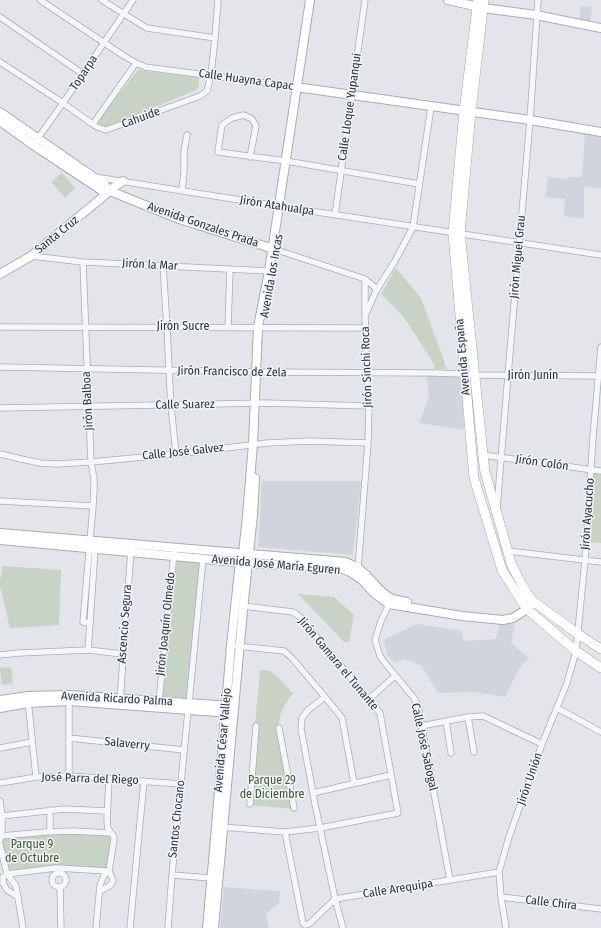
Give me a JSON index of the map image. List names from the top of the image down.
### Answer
{
  "streets": {
    "main road": [
      "Calle Huayna Capac",
      "Avenida Gonzales Prada",
      "Santa Cruz",
      "Avenida los Incas",
      "Avenida España",
      "Avenida José María Eguren",
      "Avenida Ricardo Palma",
      "Avenida César Vallejo"
    ],
    "street": [
      "Toparpa",
      "Calle Lloque Yupanqui",
      "Cahuide",
      "Jirón Atahualpa",
      "Jirón Miguel Grau",
      "Jirón la Mar",
      "Jirón Sucre",
      "Jirón Sinchi Roca",
      "Jirón Francisco de Zela",
      "Jirón Junín",
      "Jirón Balboa",
      "Calle Suarez",
      "Calle José Galvez",
      "Jirón Colón",
      "Jirón Ayacucho",
      "Ascencio Segura",
      "Jirón Joaquín Olmedo",
      "Jirón Gamara el Tunante",
      "Salaverry",
      "Calle José Sabogal",
      "José Parra del Riego",
      "Jirón Unión",
      "Santos Chocano",
      "Calle Arequipa",
      "Calle Chira"
    ]
  },
  "crossings": [
    ["Toparpa", "Calle Huayna Capac"],
    ["Toparpa", "Cahuide"],
    ["Toparpa", "Avenida Gonzales Prada"],
    ["Calle Huayna Capac", "Calle Lloque Yupanqui"],
    ["Calle Huayna Capac", "Cahuide"],
    ["Calle Huayna Capac", "Jirón Miguel Grau"],
    ["Calle Huayna Capac", "Avenida los Incas"],
    ["Calle Huayna Capac", "Avenida España"],
    ["Calle Huayna Capac", "Jirón Sinchi Roca"],
    ["Calle Lloque Yupanqui", "Jirón Atahualpa"],
    ["Jirón Atahualpa", "Avenida Gonzales Prada"],
    ["Jirón Atahualpa", "Santa Cruz"],
    ["Jirón Atahualpa", "Jirón Miguel Grau"],
    ["Jirón Atahualpa", "Avenida los Incas"],
    ["Jirón Atahualpa", "Avenida España"],
    ["Jirón Atahualpa", "Jirón Sinchi Roca"],
    ["Avenida Gonzales Prada", "Santa Cruz"],
    ["Avenida Gonzales Prada", "Avenida los Incas"],
    ["Avenida Gonzales Prada", "Jirón Sinchi Roca"],
    ["Santa Cruz", "Jirón la Mar"],
    ["Jirón Miguel Grau", "Avenida España"],
    ["Jirón Miguel Grau", "Jirón Junín"],
    ["Jirón Miguel Grau", "Jirón Colón"],
    ["Jirón la Mar", "Avenida los Incas"],
    ["Jirón la Mar", "Jirón Balboa"],
    ["Avenida los Incas", "Jirón Sucre"],
    ["Avenida los Incas", "Jirón Francisco de Zela"],
    ["Avenida los Incas", "Calle Suarez"],
    ["Avenida los Incas", "Calle José Galvez"],
    ["Avenida los Incas", "Avenida José María Eguren"],
    ["Avenida los Incas", "Avenida César Vallejo"],
    ["Jirón Sucre", "Jirón Sinchi Roca"],
    ["Jirón Sucre", "Jirón Balboa"],
    ["Avenida España", "Jirón Francisco de Zela"],
    ["Avenida España", "Jirón Junín"],
    ["Avenida España", "Jirón Colón"],
    ["Avenida España", "Jirón Ayacucho"],
    ["Avenida España", "Avenida José María Eguren"],
    ["Avenida España", "Jirón Unión"],
    ["Jirón Sinchi Roca", "Jirón Francisco de Zela"],
    ["Jirón Sinchi Roca", "Calle Suarez"],
    ["Jirón Sinchi Roca", "Calle José Galvez"],
    ["Jirón Sinchi Roca", "Avenida José María Eguren"],
    ["Jirón Francisco de Zela", "Jirón Junín"],
    ["Jirón Francisco de Zela", "Jirón Balboa"],
    ["Jirón Junín", "Jirón Ayacucho"],
    ["Jirón Balboa", "Calle Suarez"],
    ["Jirón Balboa", "Calle José Galvez"],
    ["Jirón Balboa", "Avenida José María Eguren"],
    ["Jirón Colón", "Jirón Ayacucho"],
    ["Jirón Ayacucho", "Jirón Unión"],
    ["Avenida José María Eguren", "Ascencio Segura"],
    ["Avenida José María Eguren", "Jirón Joaquín Olmedo"],
    ["Avenida José María Eguren", "Avenida César Vallejo"],
    ["Avenida José María Eguren", "Calle José Sabogal"],
    ["Avenida José María Eguren", "Santos Chocano"],
    ["Ascencio Segura", "Avenida Ricardo Palma"],
    ["Jirón Joaquín Olmedo", "Avenida Ricardo Palma"],
    ["Jirón Gamara el Tunante", "Avenida César Vallejo"],
    ["Avenida Ricardo Palma", "Avenida César Vallejo"],
    ["Avenida Ricardo Palma", "Santos Chocano"],
    ["Salaverry", "Santos Chocano"],
    ["Calle José Sabogal", "Calle Arequipa"],
    ["José Parra del Riego", "Santos Chocano"],
    ["Jirón Unión", "Calle Arequipa"],
    ["Jirón Unión", "Calle Chira"]
  ],
  "parks": ["Parque 29 de Diciembre", "Parque 9 de Octubre"]
}
